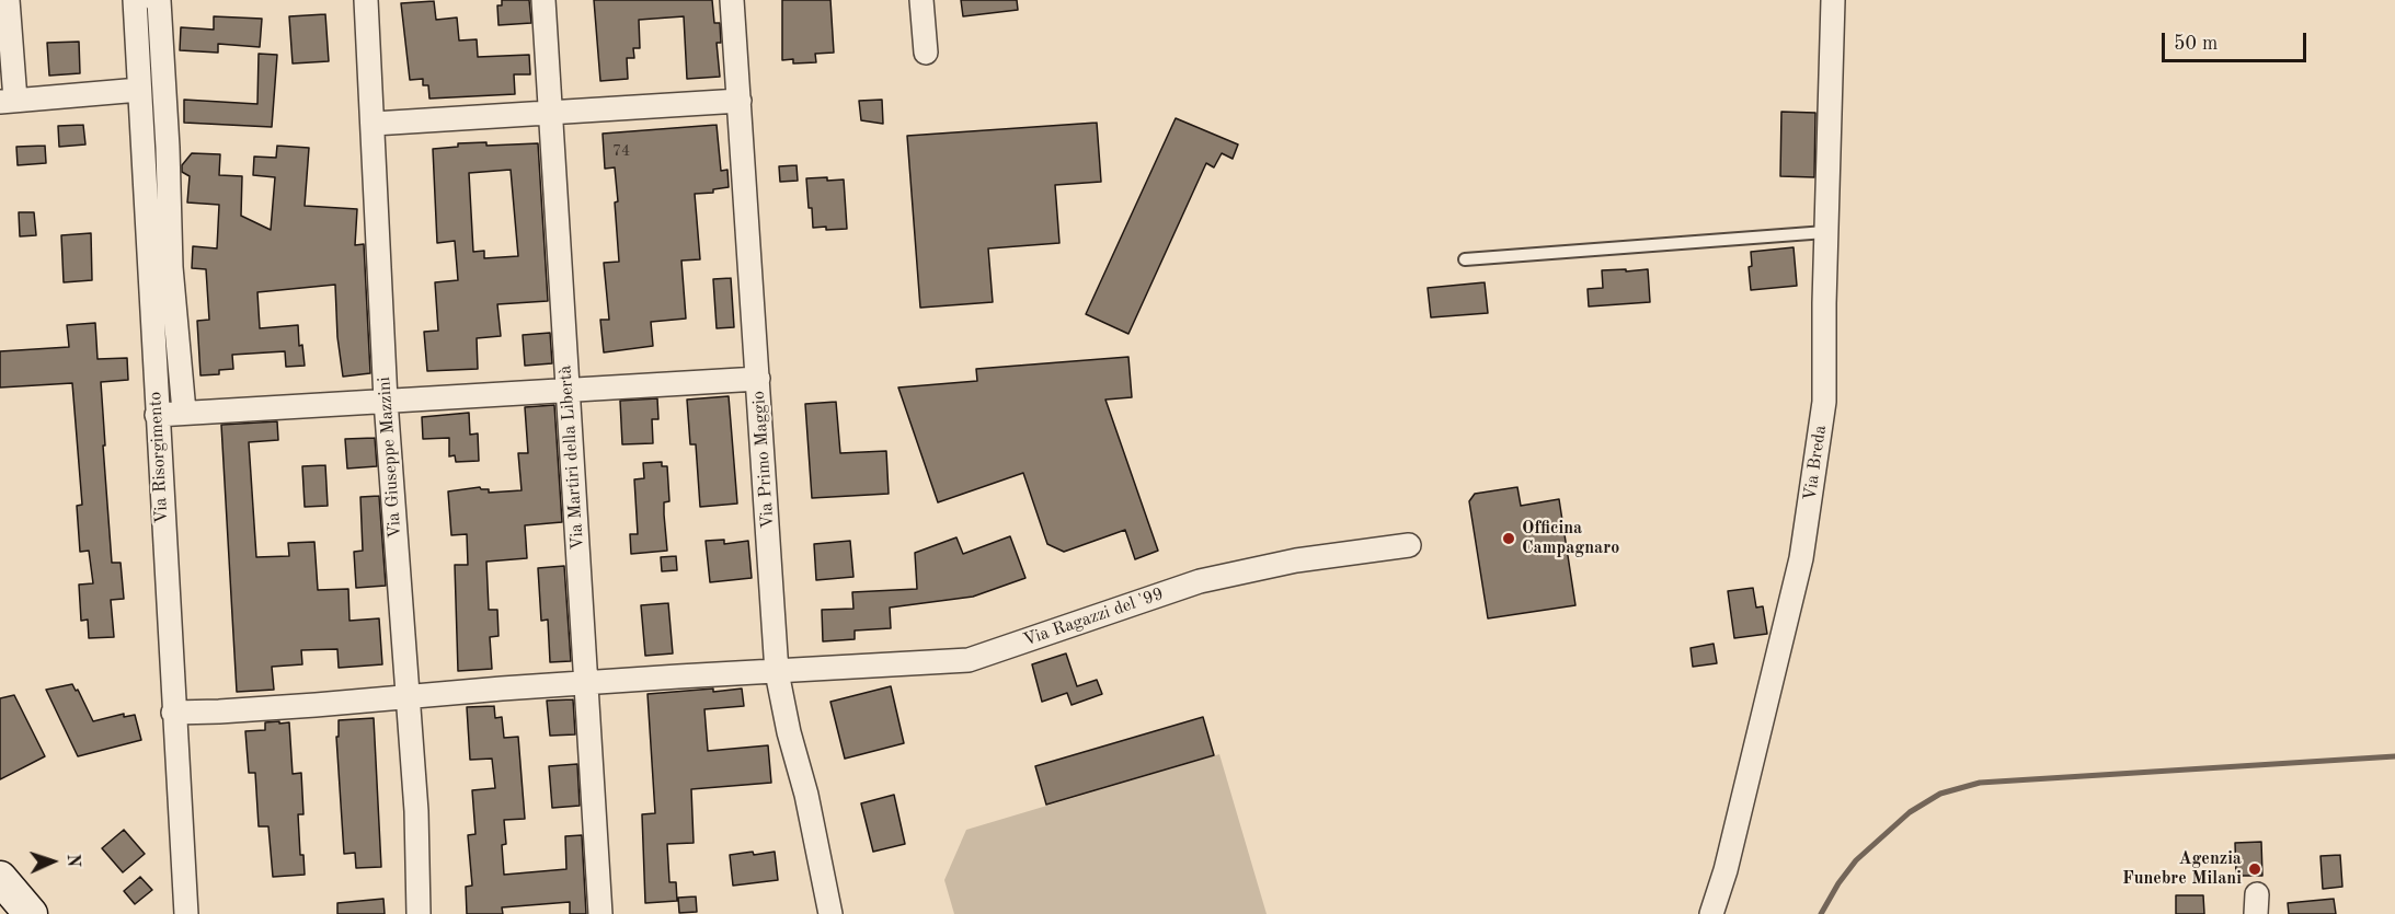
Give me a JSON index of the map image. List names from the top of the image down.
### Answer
{
  "streets": {
    "street": [
      "Via Risorgimento",
      "Via Giuseppe Mazzini",
      "Via Martiri della Libertà",
      "Via Primo Maggio",
      "Via Breda",
      "Via Ragazzi del '99"
    ]
  },
  "crossings": [
    ["Via Risorgimento", "Via Ragazzi del '99"],
    ["Via Giuseppe Mazzini", "Via Ragazzi del '99"],
    ["Via Martiri della Libertà", "Via Ragazzi del '99"],
    ["Via Primo Maggio", "Via Ragazzi del '99"]
  ],
  "places": ["Officina Campagnaro", "Agenzia Funebre Milani"],
  "house_numbers": ["74"],
  "scale_bar": "50 m",
  "north": "right"
}
